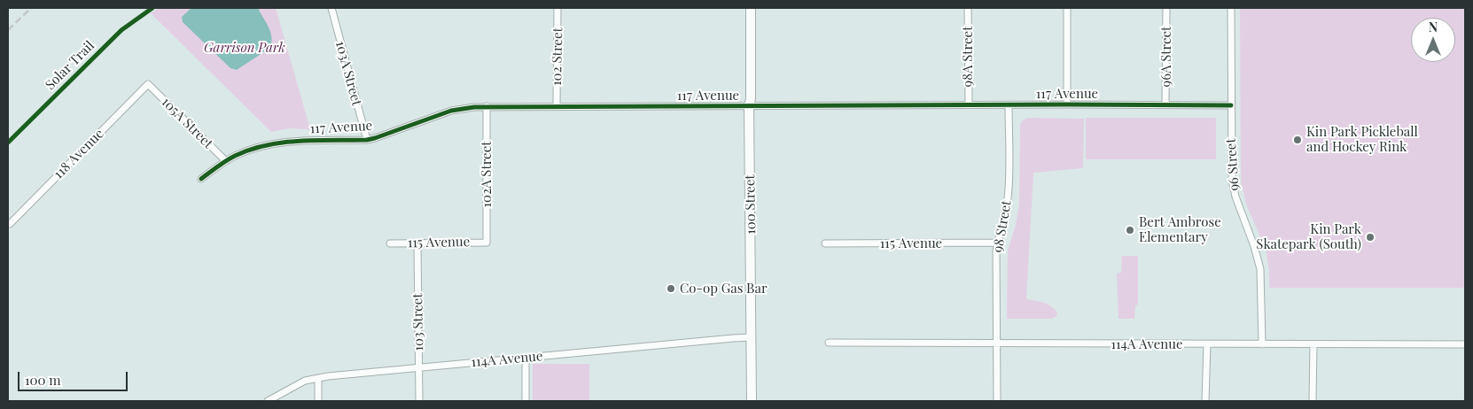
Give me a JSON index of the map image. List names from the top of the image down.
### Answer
{
  "streets": {
    "main road": ["100 Street"],
    "street": [
      "102 Street",
      "98A Street",
      "96A Street",
      "103A Street",
      "117 Avenue",
      "105A Street",
      "118 Avenue",
      "96 Street",
      "102A Street",
      "98 Street",
      "115 Avenue",
      "103 Street",
      "114A Avenue"
    ],
    "cycle path": ["Solar Trail"]
  },
  "crossings": [
    ["102 Street", "117 Avenue"],
    ["98A Street", "117 Avenue"],
    ["96A Street", "117 Avenue"],
    ["103A Street", "117 Avenue"],
    ["117 Avenue", "105A Street"],
    ["117 Avenue", "96 Street"],
    ["117 Avenue", "102A Street"],
    ["117 Avenue", "100 Street"],
    ["117 Avenue", "98 Street"],
    ["105A Street", "118 Avenue"],
    ["96 Street", "114A Avenue"],
    ["102A Street", "115 Avenue"],
    ["100 Street", "114A Avenue"],
    ["98 Street", "115 Avenue"],
    ["98 Street", "114A Avenue"],
    ["115 Avenue", "103 Street"],
    ["103 Street", "114A Avenue"]
  ],
  "parks": ["Garrison Park"],
  "places": [
    "Kin Park Pickleball and Hockey Rink",
    "Bert Ambrose Elementary",
    "Kin Park Skatepark (South)",
    "Co-op Gas Bar"
  ],
  "scale_bar": "100 m",
  "north": "top"
}
